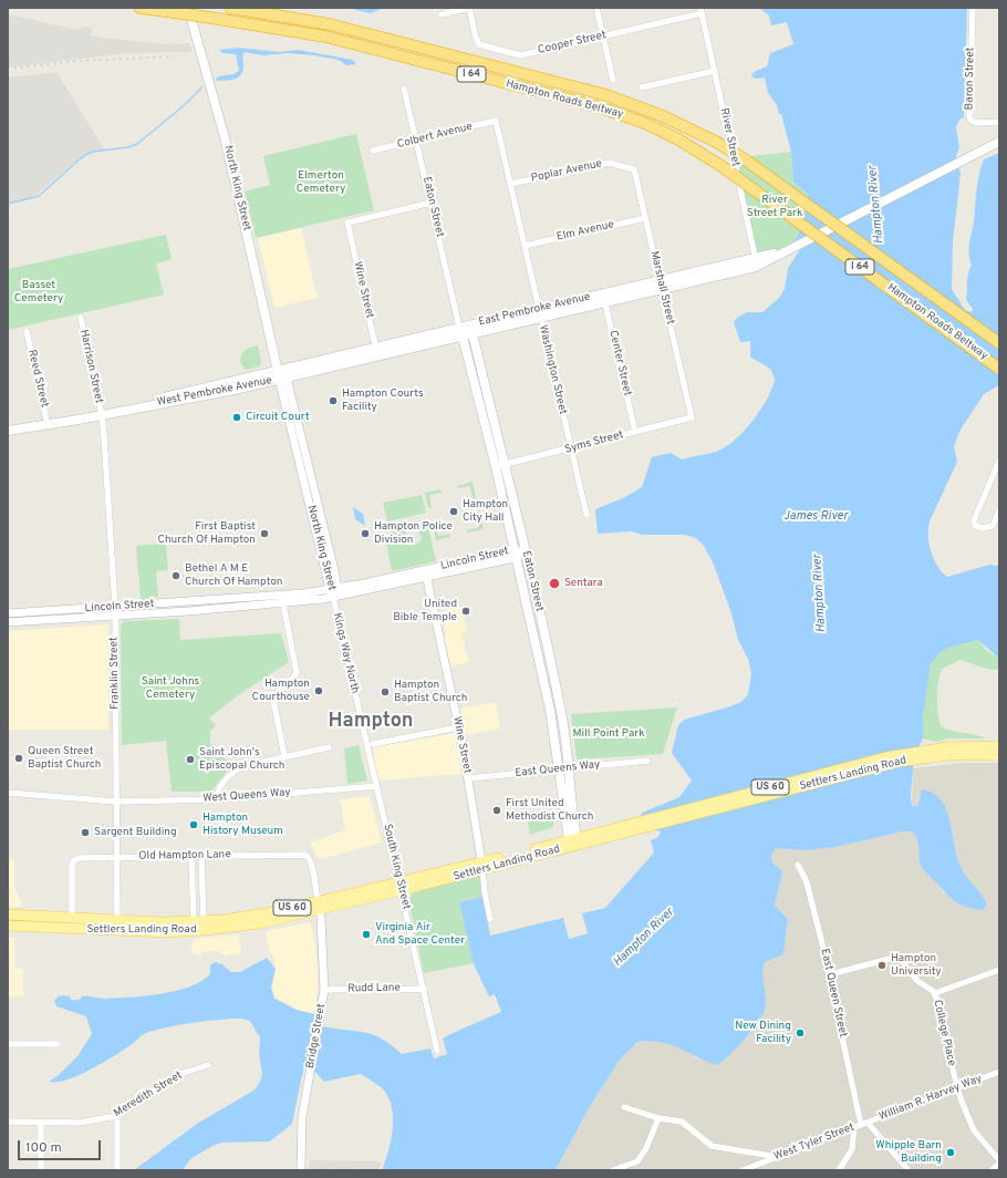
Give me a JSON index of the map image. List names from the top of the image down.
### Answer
{
  "streets": {
    "highway": ["I 64", "Hampton Roads Beltway"],
    "main road": [
      "North King Street",
      "Eaton Street",
      "East Pembroke Avenue",
      "West Pembroke Avenue",
      "Settlers Landing Road",
      "US 60"
    ],
    "street": [
      "Cooper Street",
      "Baron Street",
      "Colbert Avenue",
      "River Street",
      "Poplar Avenue",
      "Elm Avenue",
      "Marshall Street",
      "Wine Street",
      "Center Street",
      "Harrison Street",
      "Washington Street",
      "Reed Street",
      "Syms Street",
      "Lincoln Street",
      "Kings Way North",
      "Franklin Street",
      "East Queens Way",
      "West Queens Way",
      "Old Hampton Lane",
      "South King Street",
      "Rudd Lane",
      "East Queen Street",
      "College Place",
      "Bridge Street",
      "Meredith Street",
      "William R. Harvey Way",
      "West Tyler Street"
    ]
  },
  "crossings": [
    ["Cooper Street", "River Street"],
    ["Colbert Avenue", "Eaton Street"],
    ["Colbert Avenue", "Washington Street"],
    ["River Street", "East Pembroke Avenue"],
    ["Poplar Avenue", "Marshall Street"],
    ["Poplar Avenue", "Washington Street"],
    ["North King Street", "East Pembroke Avenue"],
    ["North King Street", "West Pembroke Avenue"],
    ["North King Street", "Lincoln Street"],
    ["North King Street", "Kings Way North"],
    ["Eaton Street", "Wine Street"],
    ["Eaton Street", "East Pembroke Avenue"],
    ["Eaton Street", "Syms Street"],
    ["Eaton Street", "Lincoln Street"],
    ["Eaton Street", "East Queens Way"],
    ["Eaton Street", "Settlers Landing Road"],
    ["Elm Avenue", "Marshall Street"],
    ["Elm Avenue", "Washington Street"],
    ["Marshall Street", "East Pembroke Avenue"],
    ["Marshall Street", "Syms Street"],
    ["Wine Street", "East Pembroke Avenue"],
    ["Wine Street", "Lincoln Street"],
    ["Wine Street", "East Queens Way"],
    ["Wine Street", "Settlers Landing Road"],
    ["East Pembroke Avenue", "Center Street"],
    ["East Pembroke Avenue", "Washington Street"],
    ["East Pembroke Avenue", "West Pembroke Avenue"],
    ["Center Street", "Syms Street"],
    ["Harrison Street", "West Pembroke Avenue"],
    ["Harrison Street", "Franklin Street"],
    ["Washington Street", "Syms Street"],
    ["Reed Street", "West Pembroke Avenue"],
    ["West Pembroke Avenue", "Franklin Street"],
    ["Lincoln Street", "Kings Way North"],
    ["Lincoln Street", "Franklin Street"],
    ["Kings Way North", "West Queens Way"],
    ["Kings Way North", "South King Street"],
    ["Franklin Street", "Settlers Landing Road"],
    ["Franklin Street", "West Queens Way"],
    ["Franklin Street", "Old Hampton Lane"],
    ["Settlers Landing Road", "Old Hampton Lane"],
    ["Settlers Landing Road", "South King Street"],
    ["Settlers Landing Road", "Bridge Street"],
    ["West Queens Way", "South King Street"],
    ["Old Hampton Lane", "Bridge Street"],
    ["South King Street", "Rudd Lane"],
    ["Rudd Lane", "Bridge Street"],
    ["East Queen Street", "College Place"],
    ["East Queen Street", "William R. Harvey Way"],
    ["East Queen Street", "West Tyler Street"],
    ["College Place", "William R. Harvey Way"],
    ["William R. Harvey Way", "West Tyler Street"]
  ],
  "districts": ["Hampton"],
  "water": ["Hampton River", "James River"],
  "parks": [
    "Elmerton Cemetery",
    "River Street Park",
    "Basset Cemetery",
    "Saint Johns Cemetery",
    "Mill Point Park"
  ],
  "places": [
    "Hampton Courts Facility",
    "Circuit Court",
    "Hampton City Hall",
    "First Baptist Church Of Hampton",
    "Hampton Police Division",
    "Bethel A M E Church Of Hampton",
    "Sentara",
    "United Bible Temple",
    "Hampton Courthouse",
    "Hampton Baptist Church",
    "Queen Street Baptist Church",
    "Saint John's Episcopal Church",
    "First United Methodist Church",
    "Hampton History Museum",
    "Sargent Building",
    "Virginia Air And Space Center",
    "Hampton University",
    "New Dining Facility",
    "Whipple Barn Building"
  ],
  "scale_bar": "100 m"
}
